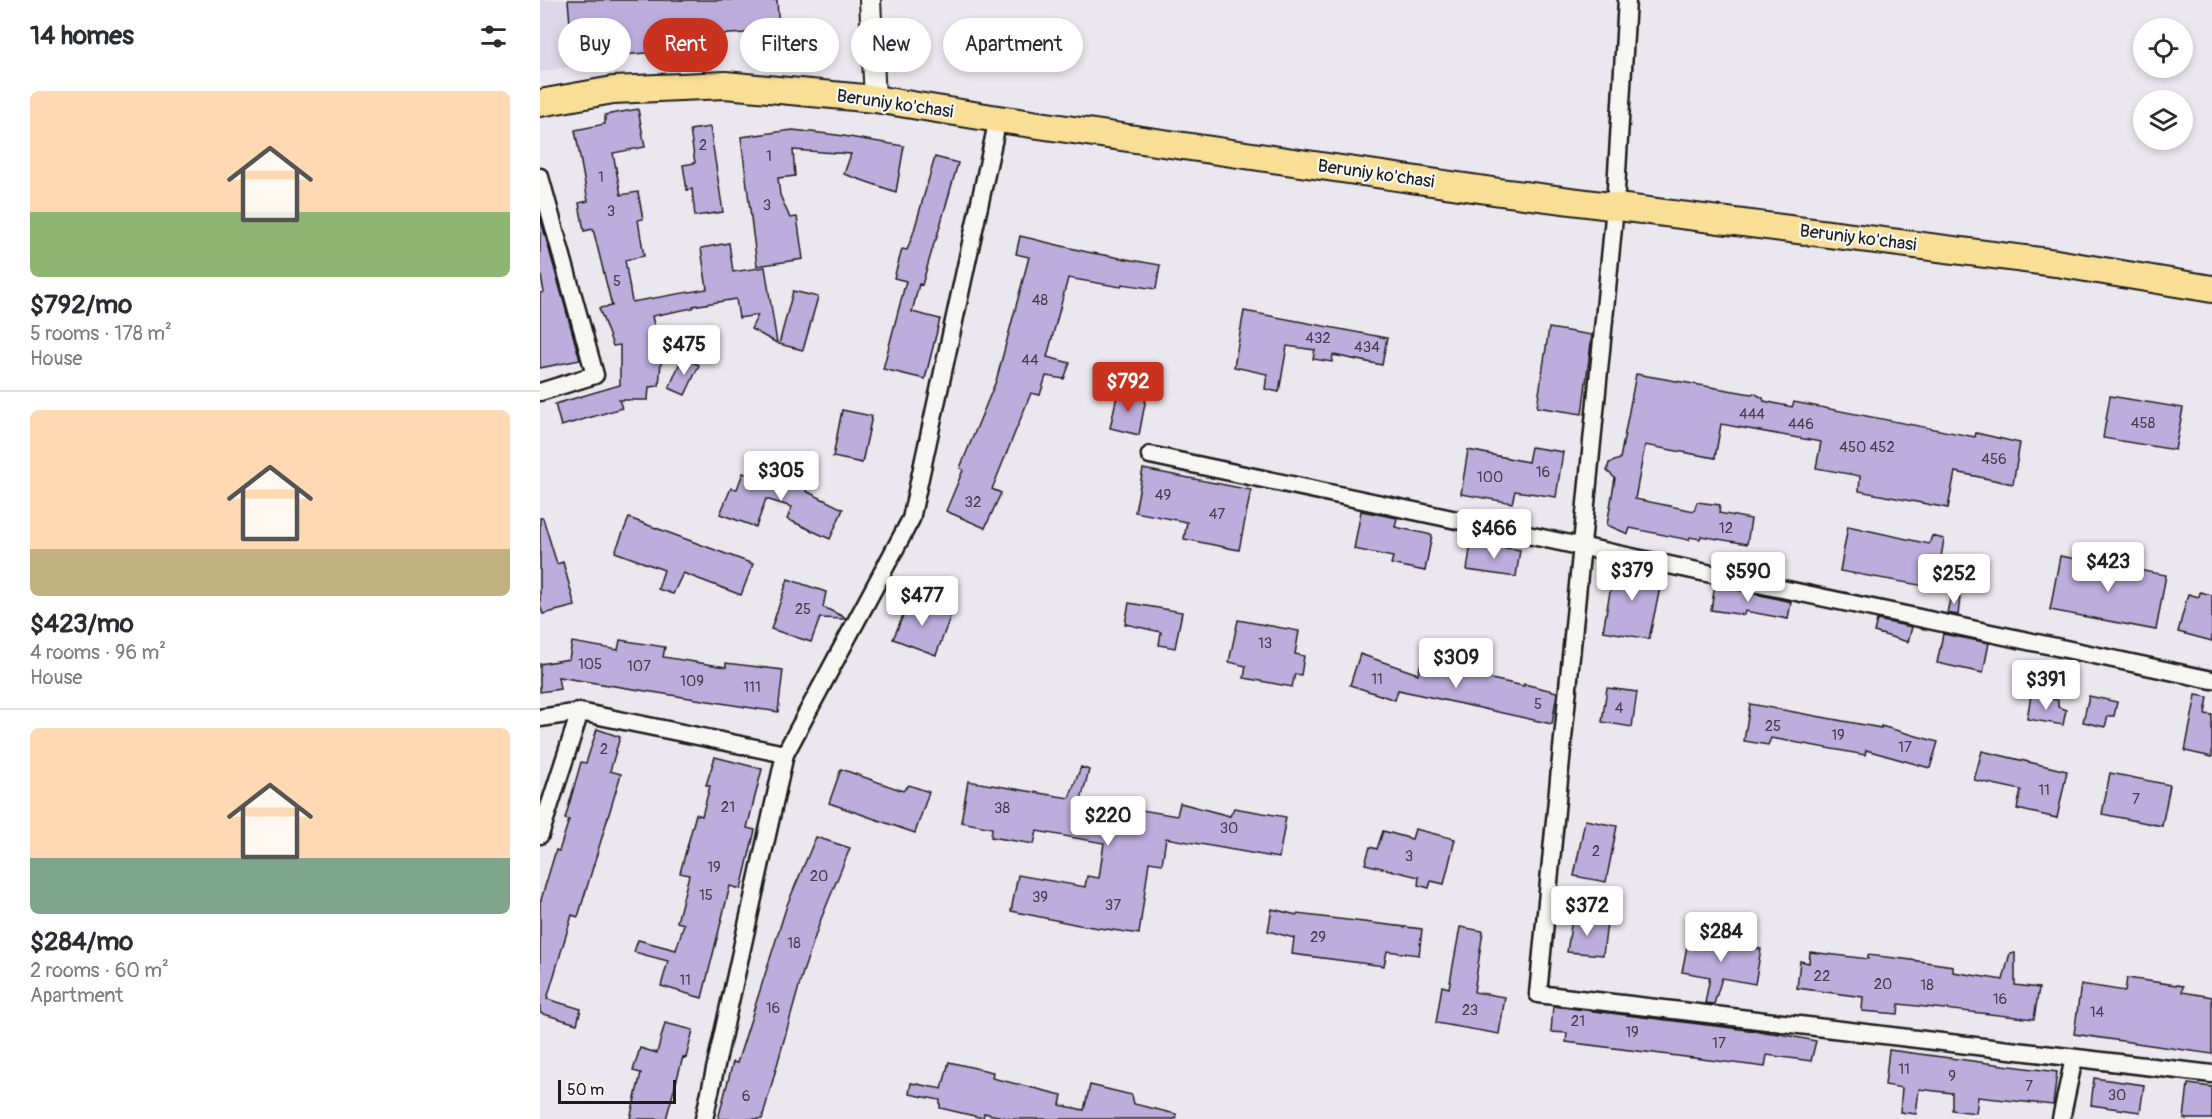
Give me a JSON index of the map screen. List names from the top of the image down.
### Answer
{
  "streets": {
    "main road": ["Beruniy ko'chasi"]
  },
  "house_numbers": [
    "2",
    "1",
    "1",
    "3",
    "3",
    "5",
    "48",
    "432",
    "434",
    "44",
    "444",
    "458",
    "446",
    "450 452",
    "456",
    "16",
    "100",
    "49",
    "32",
    "47",
    "12",
    "25",
    "13",
    "105",
    "107",
    "11",
    "109",
    "111",
    "5",
    "4",
    "25",
    "19",
    "17",
    "2",
    "11",
    "7",
    "21",
    "38",
    "30",
    "2",
    "3",
    "19",
    "20",
    "15",
    "39",
    "37",
    "29",
    "18",
    "22",
    "11",
    "20",
    "18",
    "16",
    "16",
    "23",
    "14",
    "21",
    "19",
    "17",
    "11",
    "9",
    "7",
    "30",
    "6"
  ],
  "scale_bar": "50 m",
  "page": {
    "heading": "14 homes",
    "chip": [
      "Buy",
      "Rent",
      "Filters",
      "New",
      "Apartment"
    ],
    "list": [
      {
        "name": "$792/mo",
        "note": "5 rooms · 178 m² · House"
      },
      {
        "name": "$423/mo",
        "note": "4 rooms · 96 m² · House"
      },
      {
        "name": "$284/mo",
        "note": "2 rooms · 60 m² · Apartment"
      }
    ],
    "price": [
      "$475",
      "$792",
      "$305",
      "$466",
      "$423",
      "$379",
      "$590",
      "$252",
      "$477",
      "$309",
      "$391",
      "$220",
      "$372",
      "$284"
    ],
    "scale": "50 m"
  }
}
